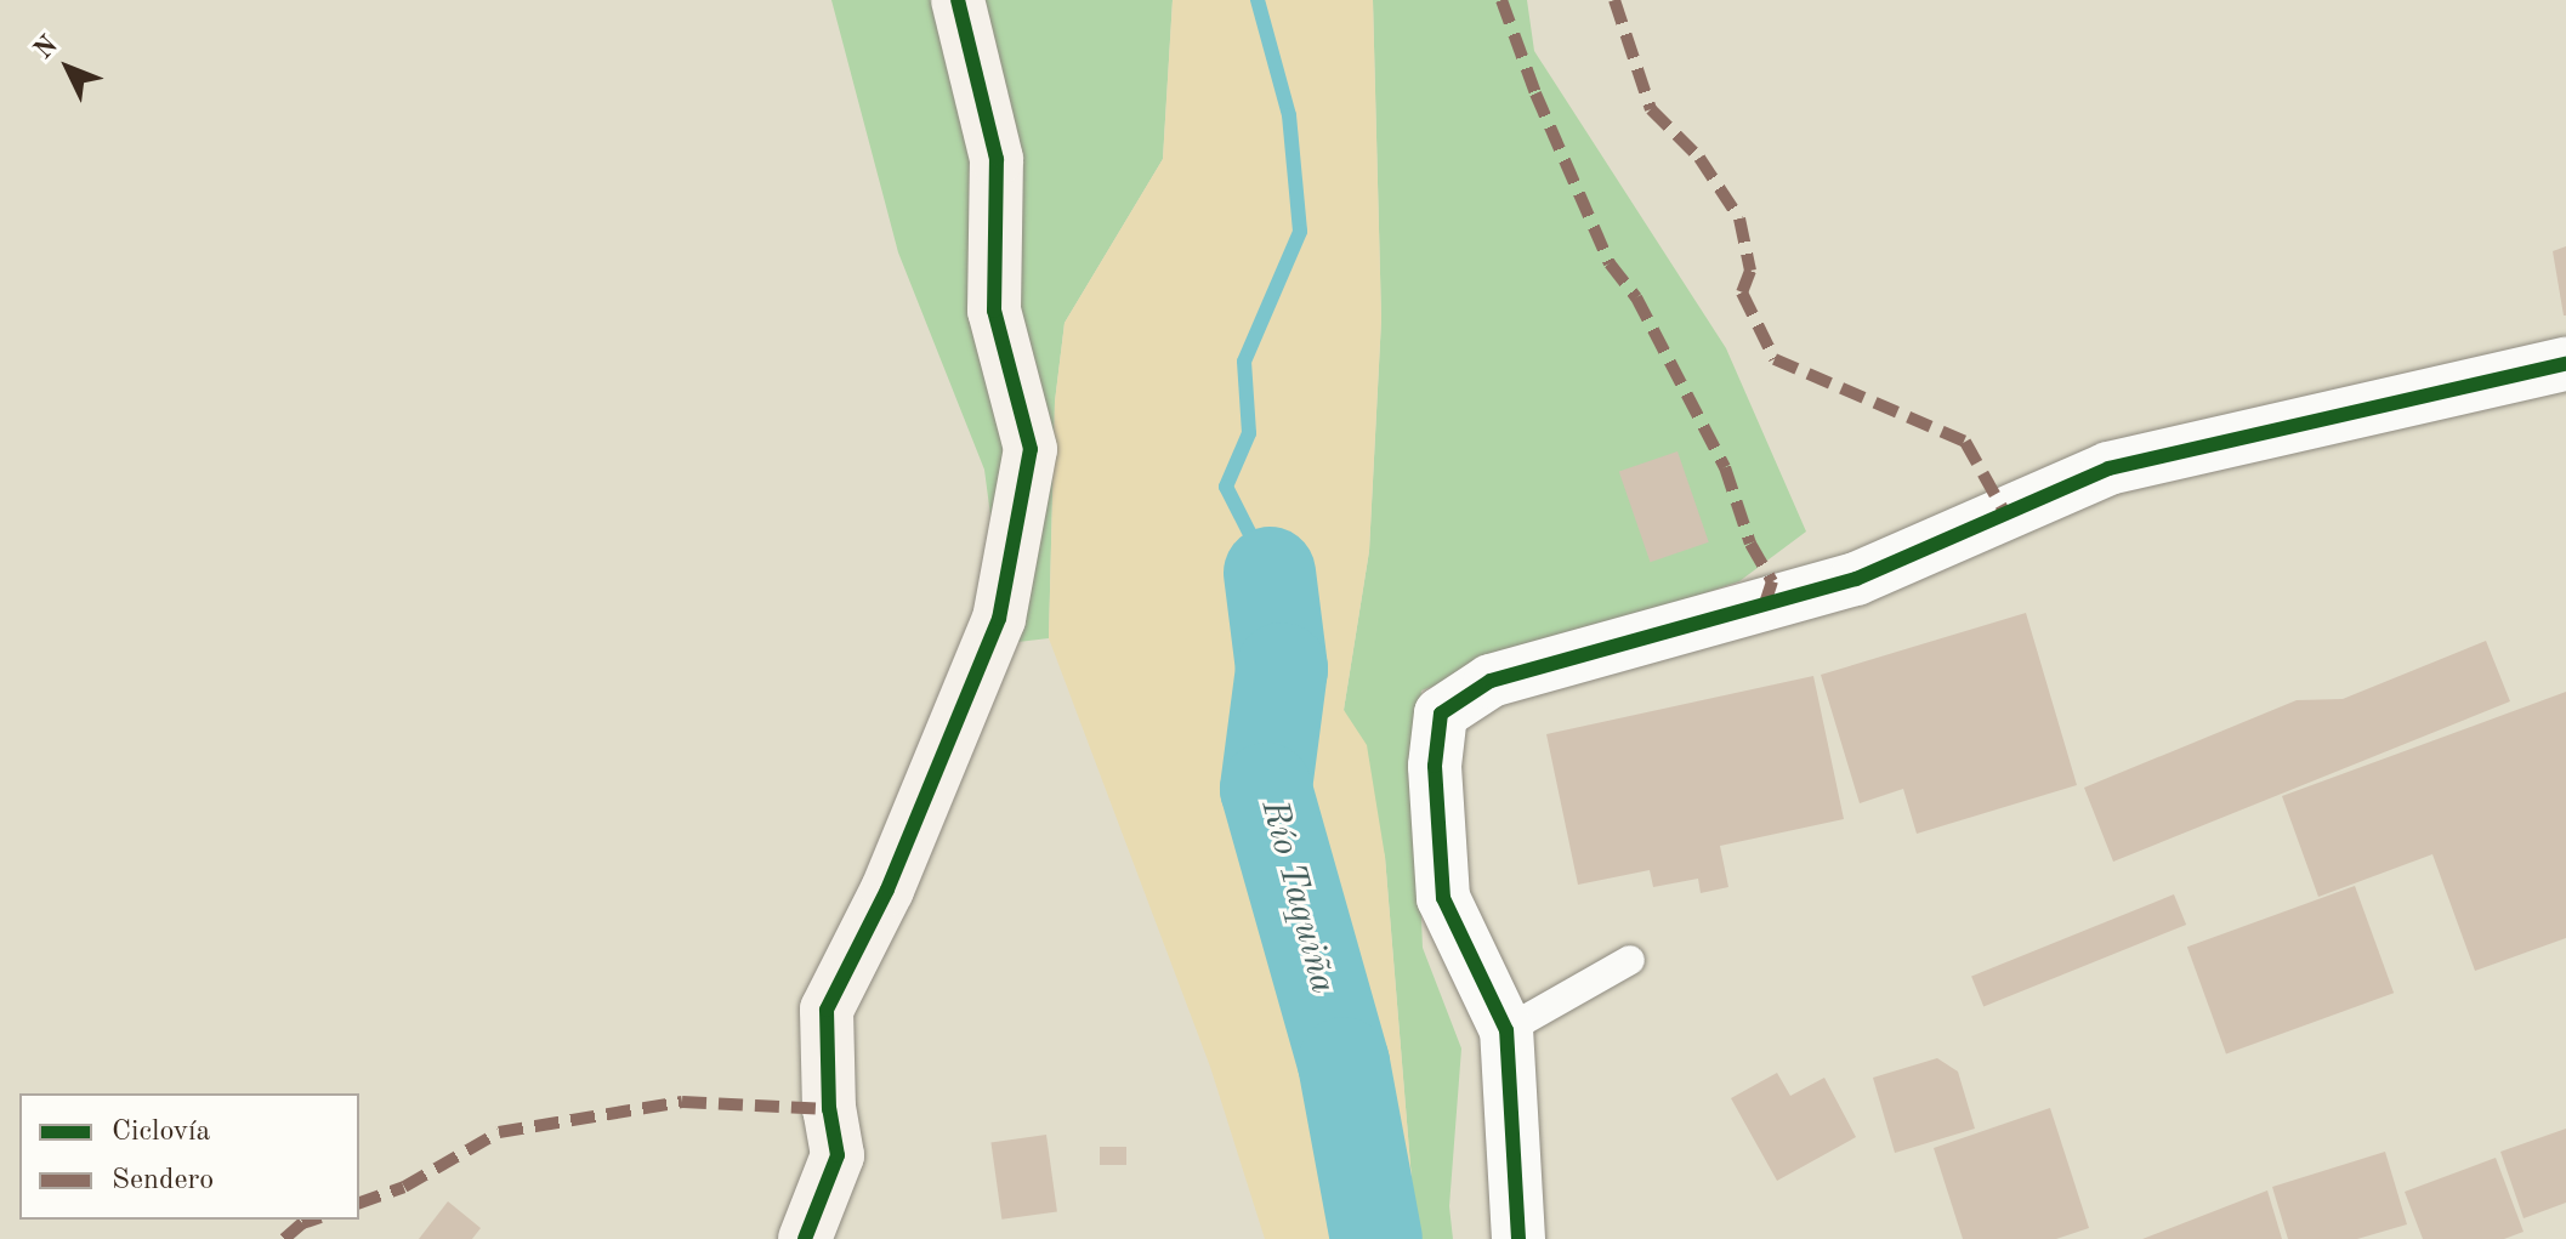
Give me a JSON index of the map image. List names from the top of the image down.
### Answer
{
  "water": ["Río Taquiña"],
  "legend": ["Ciclovía", "Sendero"],
  "north": "top left"
}
